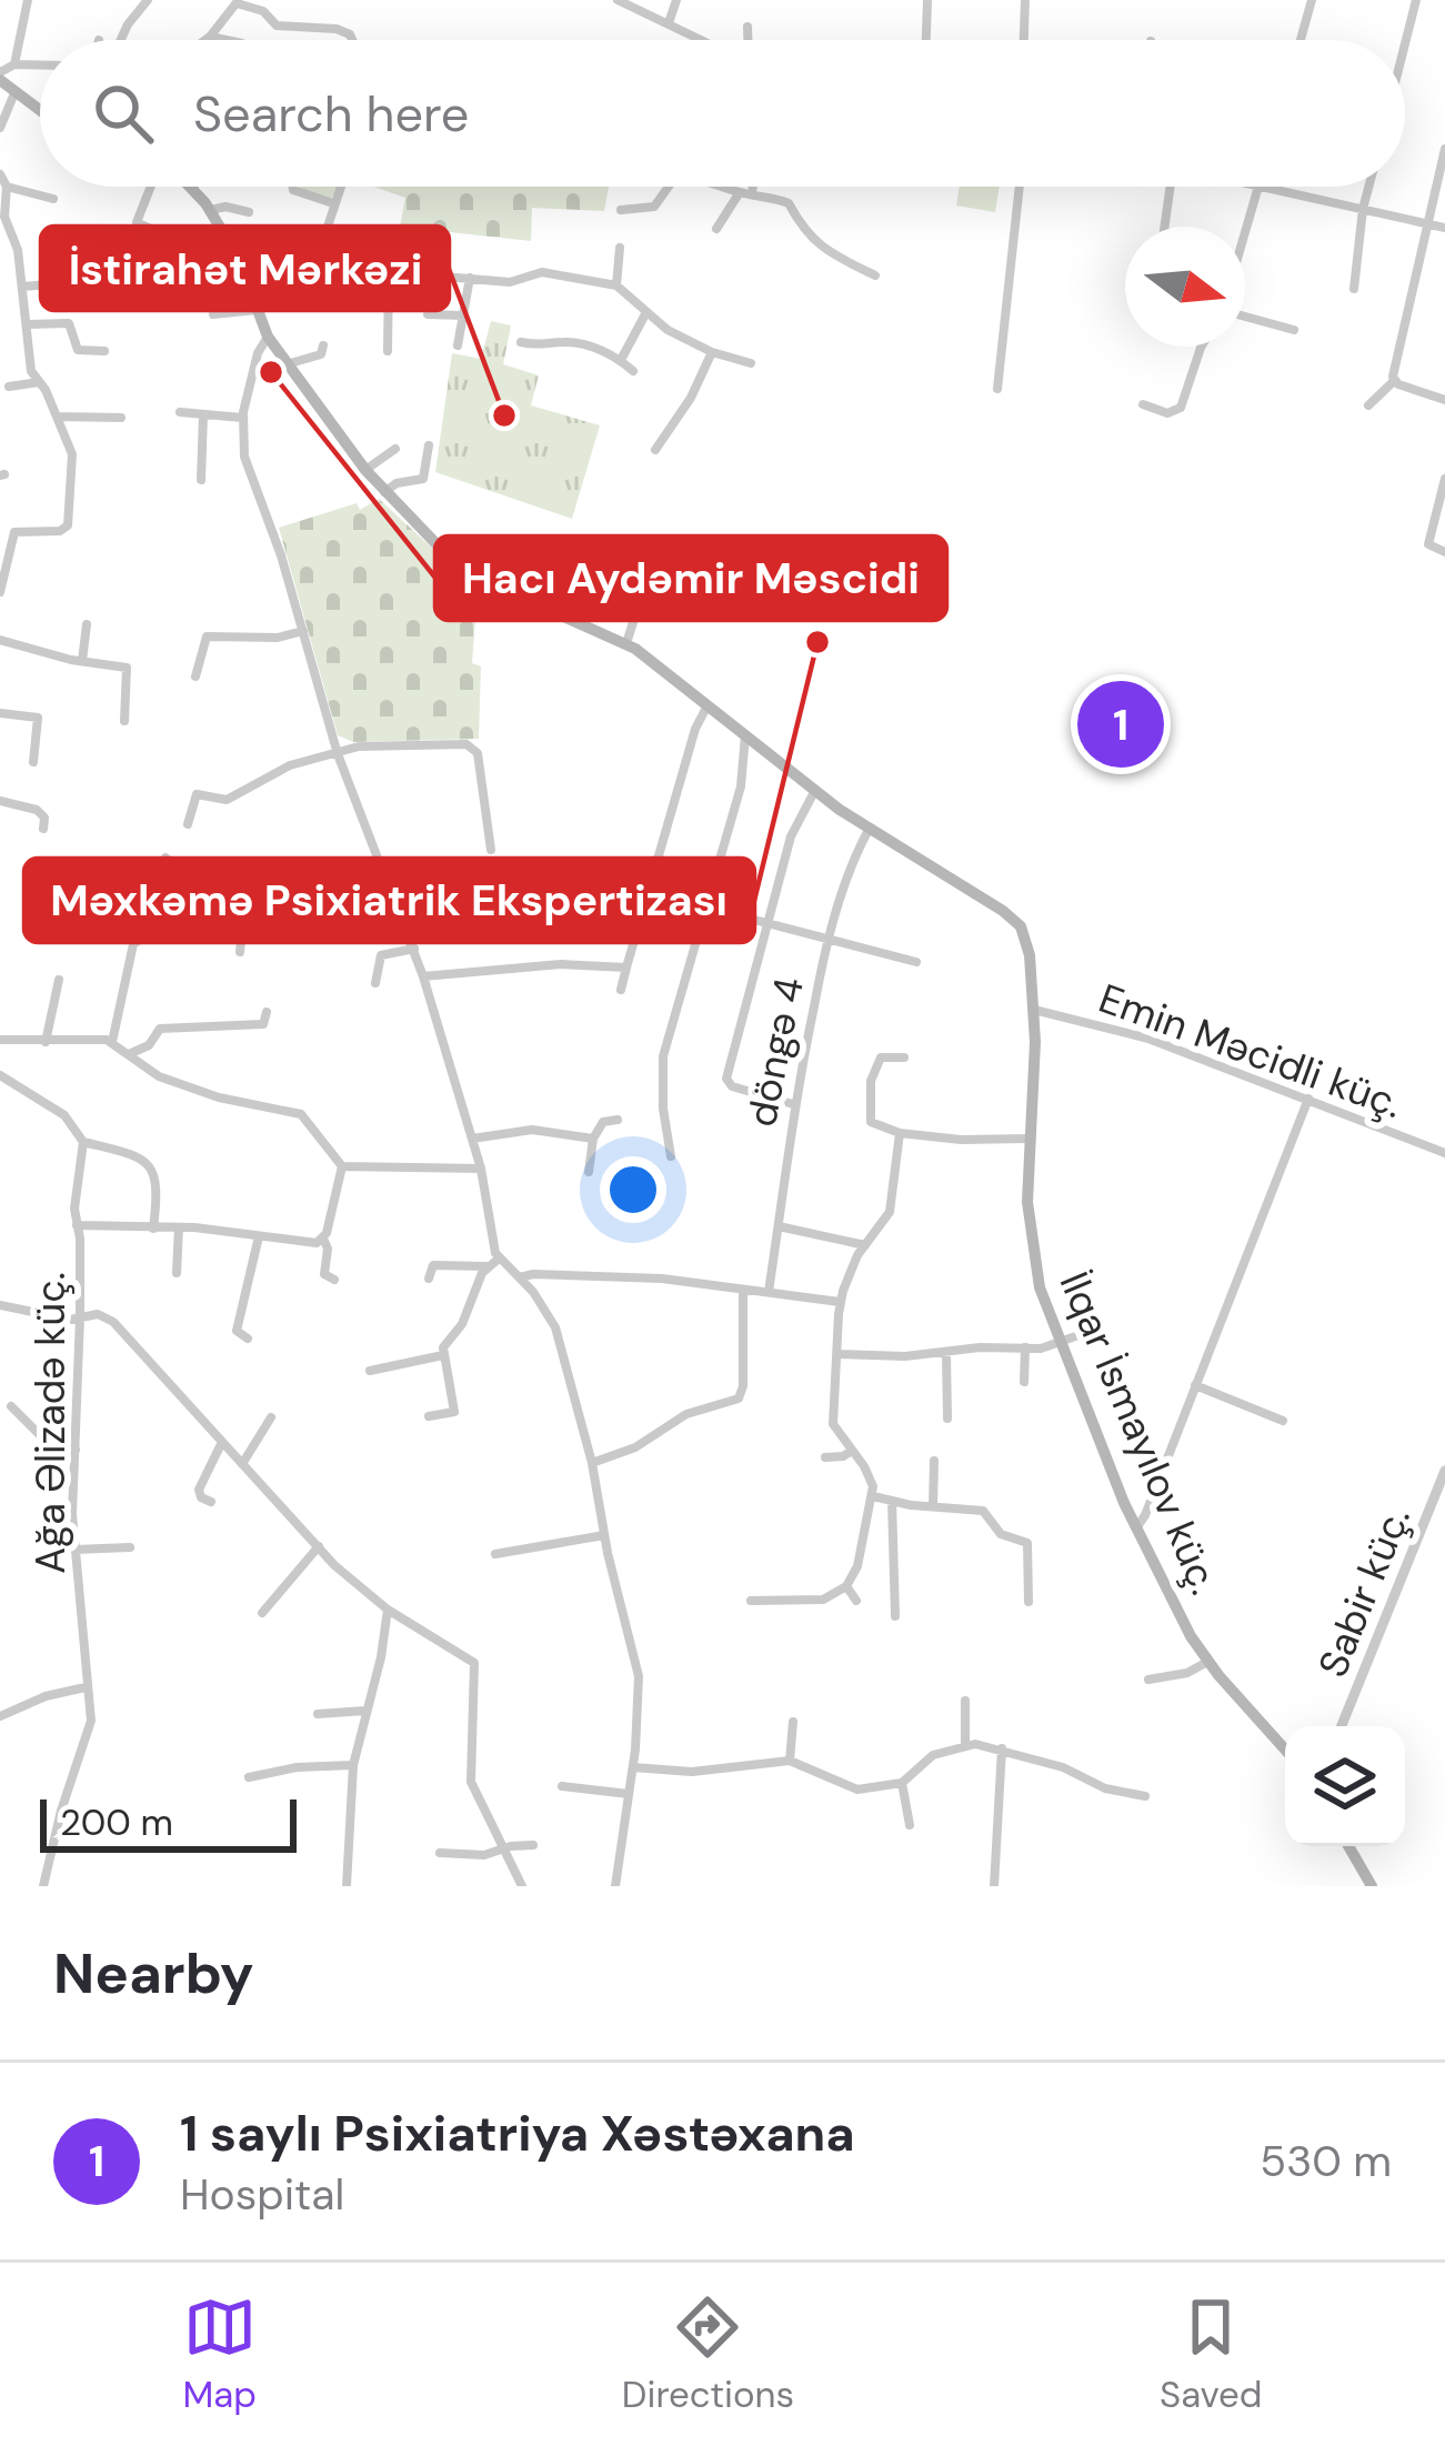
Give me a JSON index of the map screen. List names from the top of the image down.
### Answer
{
  "streets": {
    "main road": ["İlqar İsmayılov küç."],
    "street": [
      "Emin Məcidli küç.",
      "döngə 4",
      "Ağa Əlizadə küç.",
      "Sabir küç."
    ]
  },
  "crossings": [
    ["Emin Məcidli küç.", "İlqar İsmayılov küç."],
    ["döngə 4", "İlqar İsmayılov küç."]
  ],
  "places": ["Hacı Aydəmir Məscidi", "İstirahət Mərkəzi", "Məxkəmə Psixiatrik Ekspertizası"],
  "scale_bar": "200 m",
  "north": "right",
  "page": {
    "search": "Search here",
    "pins": "1",
    "scale": "200 m",
    "heading": "Nearby",
    "list": [
      {
        "mark": "1",
        "name": "1 saylı Psixiatriya Xəstəxana",
        "note": "Hospital",
        "value": "530 m"
      }
    ],
    "nav": ["Map", "Directions", "Saved"]
  }
}
